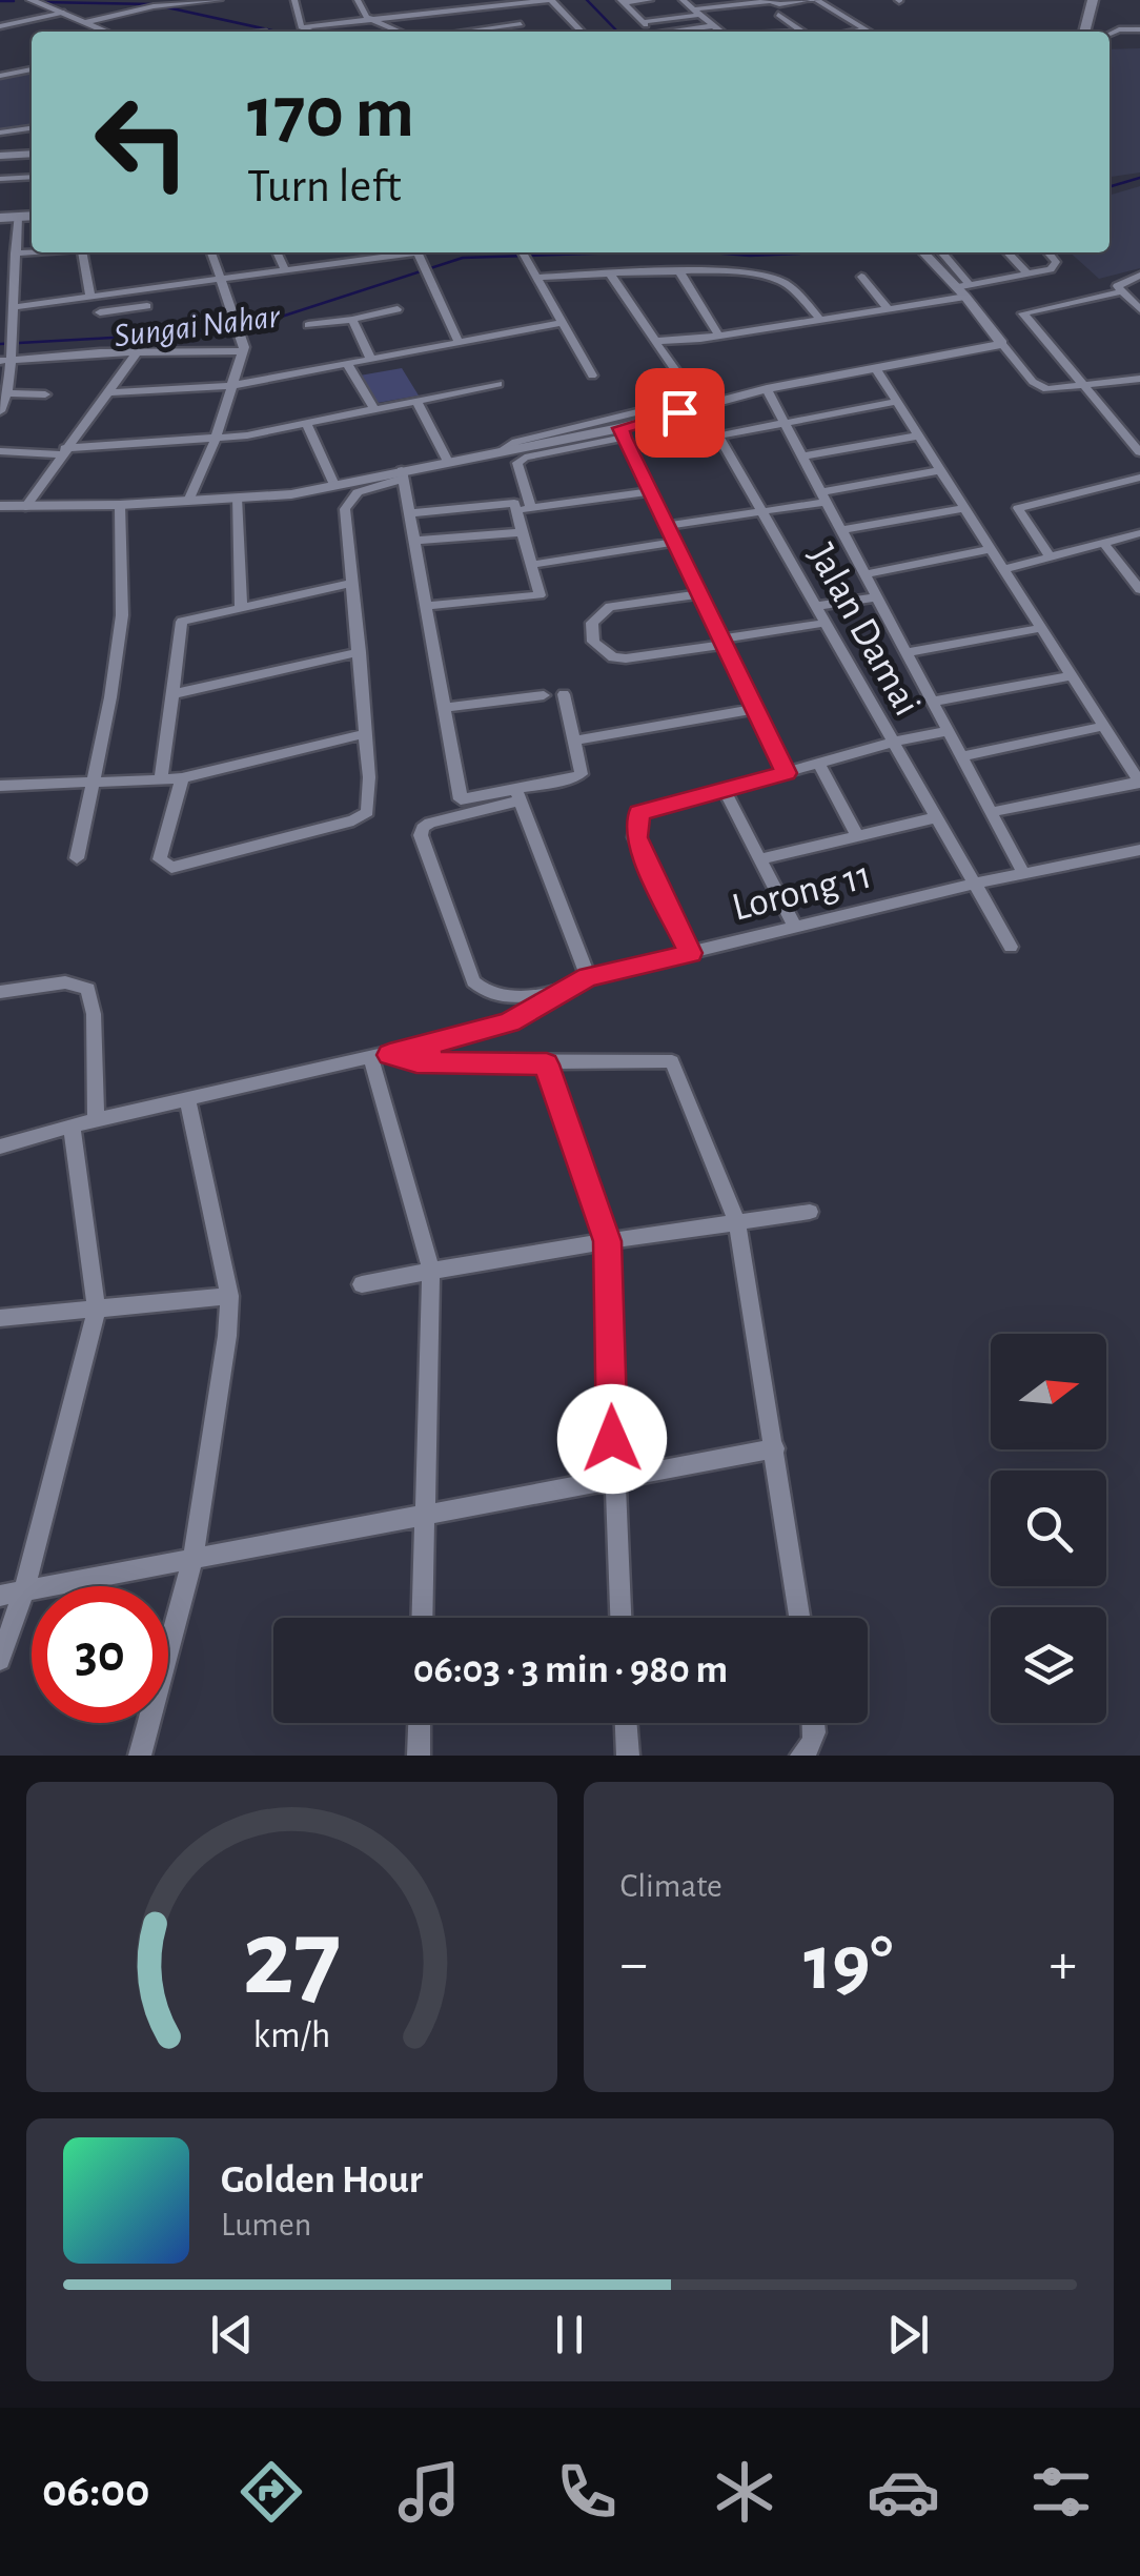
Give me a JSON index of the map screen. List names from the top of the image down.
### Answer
{
  "streets": {
    "street": ["Jalan Damai", "Lorong 11"]
  },
  "crossings": [
    ["Jalan Damai", "Lorong 11"]
  ],
  "water": ["Sungai Nahar"],
  "north": "right",
  "page": {
    "turn": ["170 m", "Turn left"],
    "limit": "30",
    "trip": "06:03 · 3 min · 980 m",
    "tile": "Climate",
    "heat": ["−", "19°", "+"],
    "song": ["Golden Hour", "Lumen"],
    "tabs": "06:00",
    "gauge": ["27", "km/h"]
  }
}
